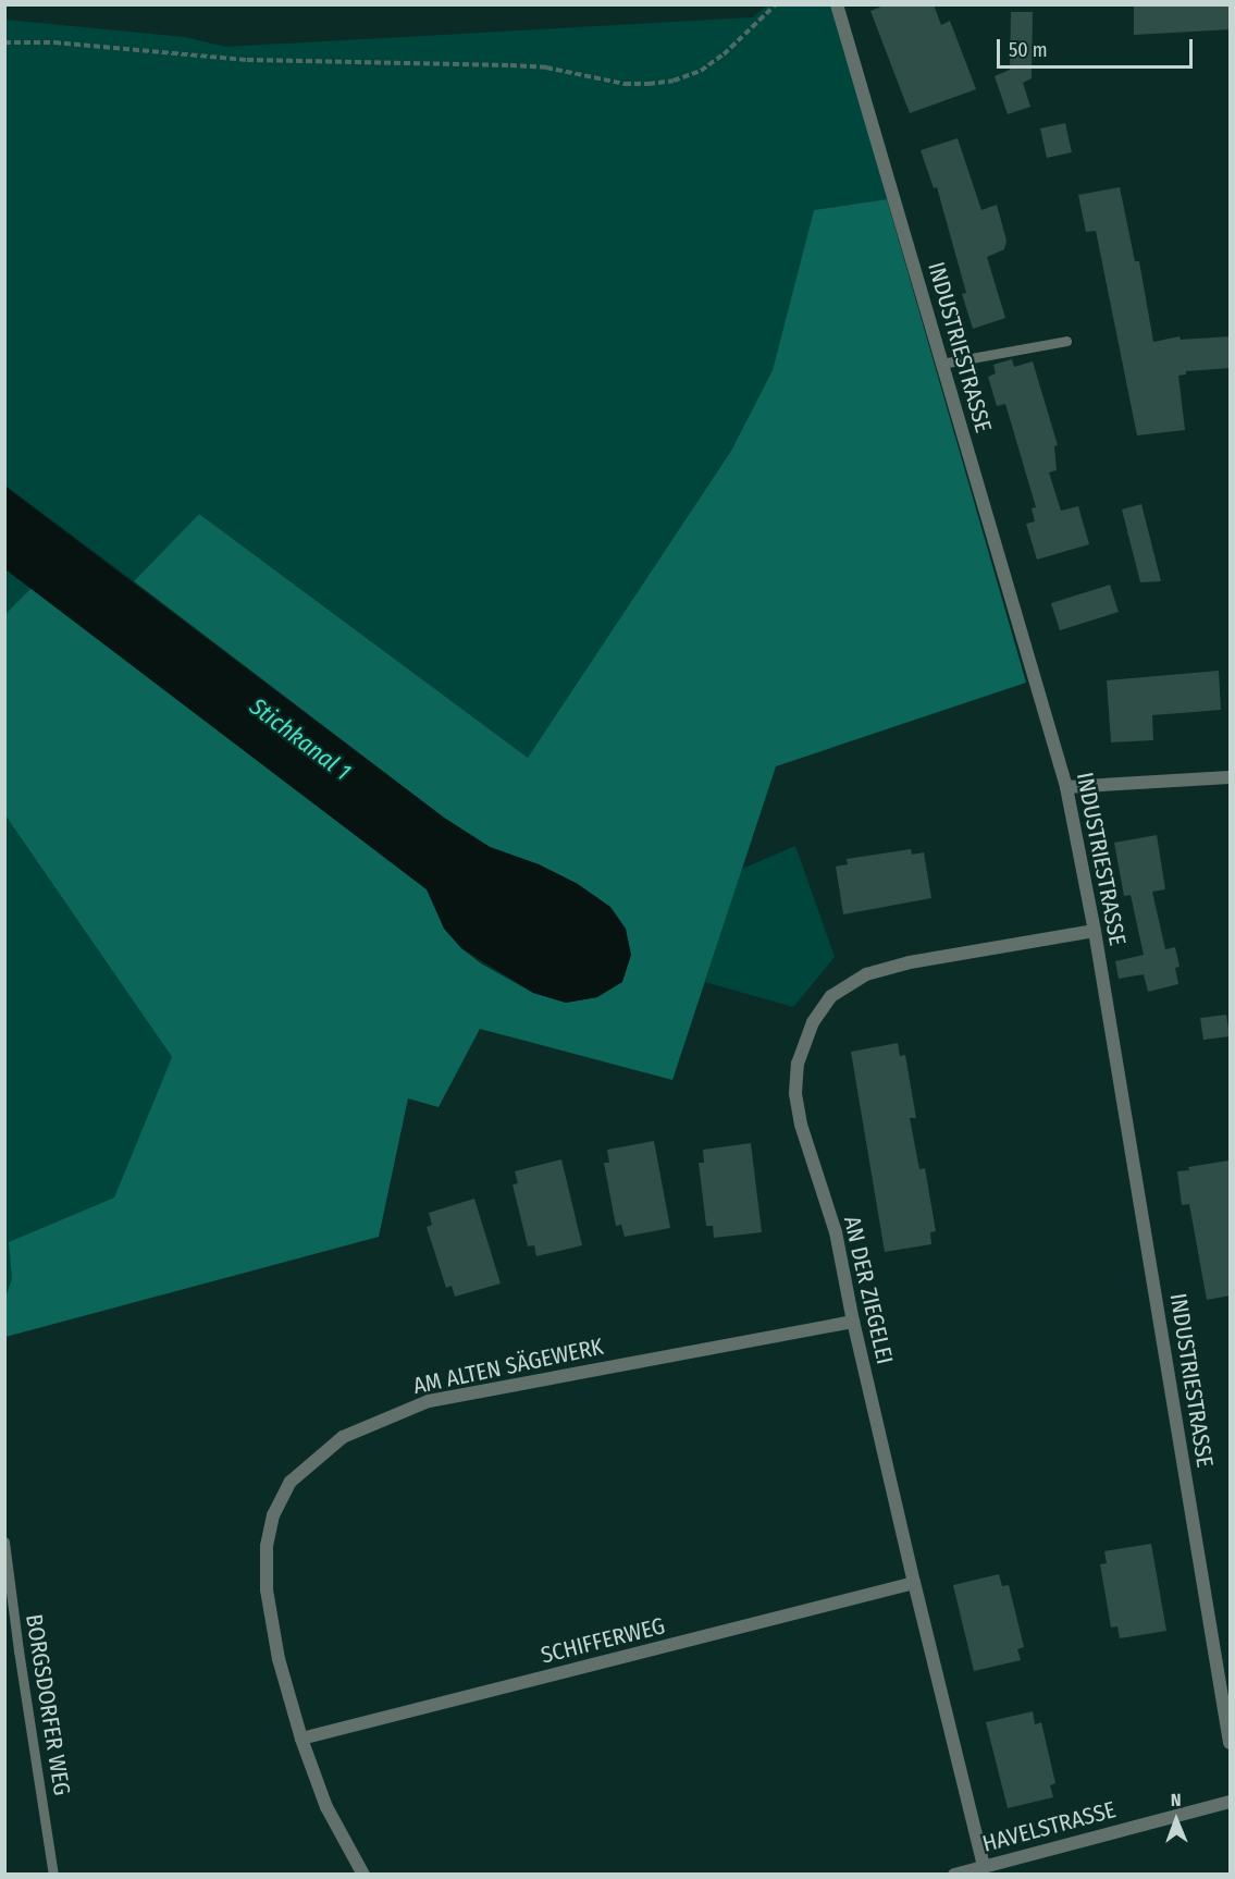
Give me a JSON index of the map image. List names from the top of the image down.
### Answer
{
  "streets": {
    "street": [
      "INDUSTRIESTRASSE",
      "AN DER ZIEGELEI",
      "AM ALTEN SÄGEWERK",
      "SCHIFFERWEG",
      "HAVELSTRASSE"
    ],
    "lane": ["BORGSDORFER WEG"]
  },
  "crossings": [
    ["INDUSTRIESTRASSE", "AN DER ZIEGELEI"],
    ["AN DER ZIEGELEI", "AM ALTEN SÄGEWERK"],
    ["AN DER ZIEGELEI", "SCHIFFERWEG"],
    ["AN DER ZIEGELEI", "HAVELSTRASSE"],
    ["AM ALTEN SÄGEWERK", "SCHIFFERWEG"]
  ],
  "water": ["Stichkanal 1"],
  "scale_bar": "50 m",
  "north": "top"
}
